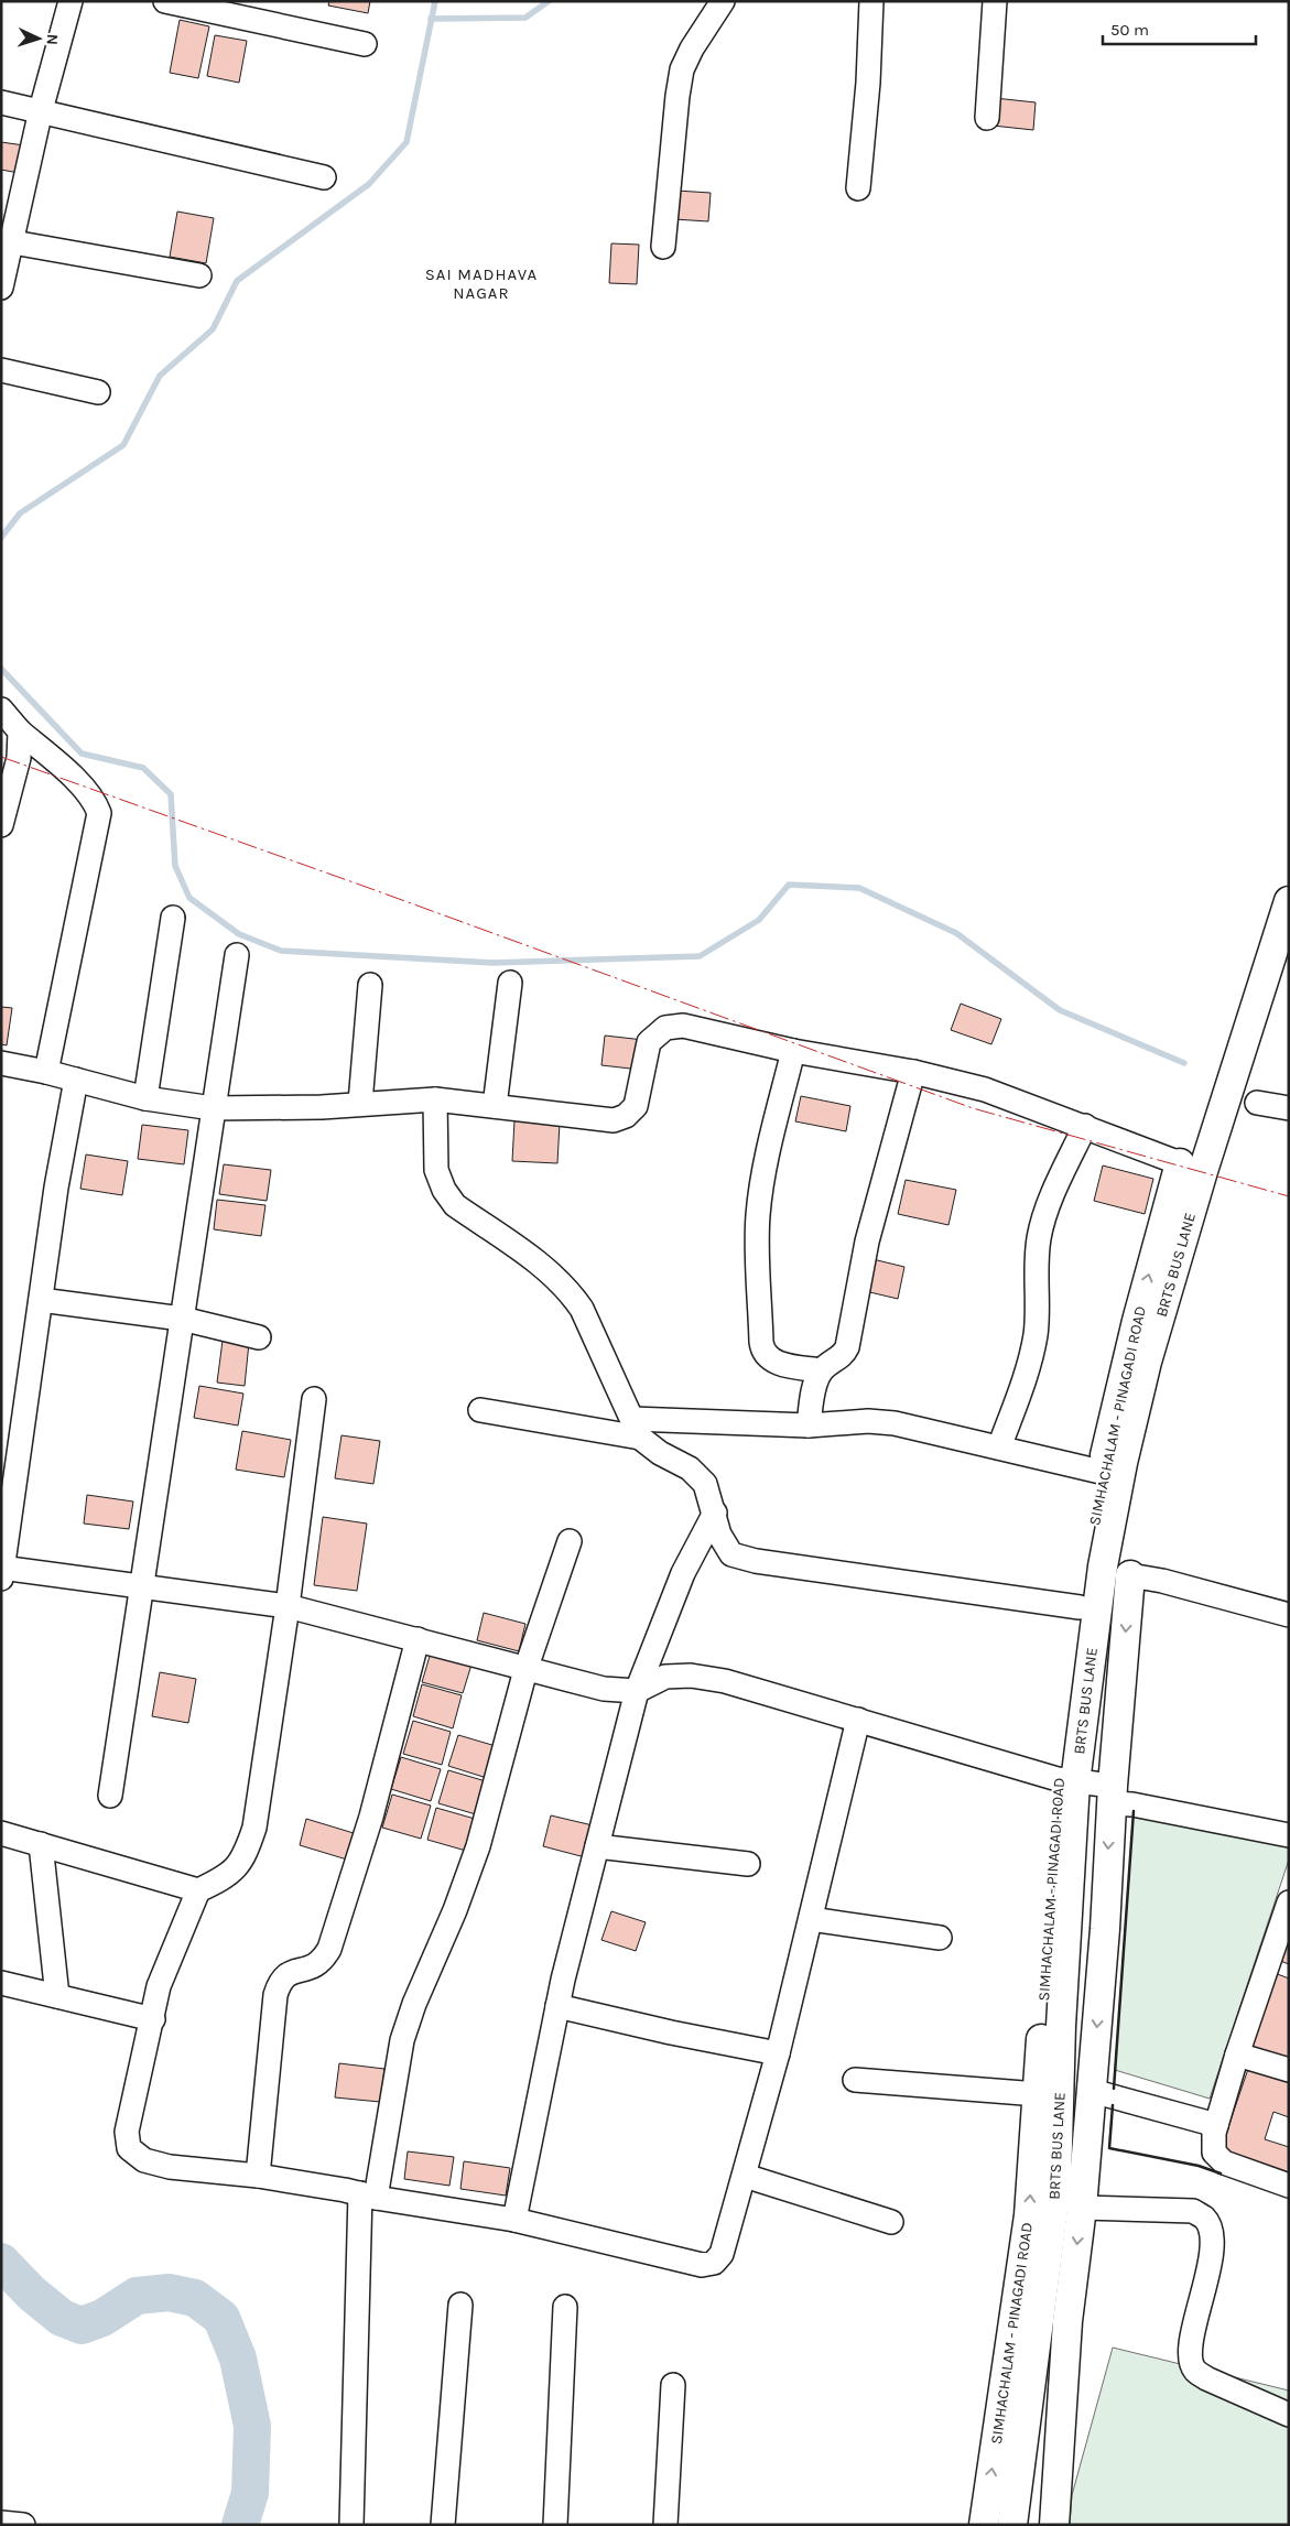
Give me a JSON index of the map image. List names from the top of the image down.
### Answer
{
  "streets": {
    "main road": ["BRTS BUS LANE", "SIMHACHALAM - PINAGADI ROAD"]
  },
  "crossings": [
    ["BRTS BUS LANE", "SIMHACHALAM - PINAGADI ROAD"]
  ],
  "districts": ["SAI MADHAVA NAGAR"],
  "scale_bar": "50 m",
  "north": "right"
}
